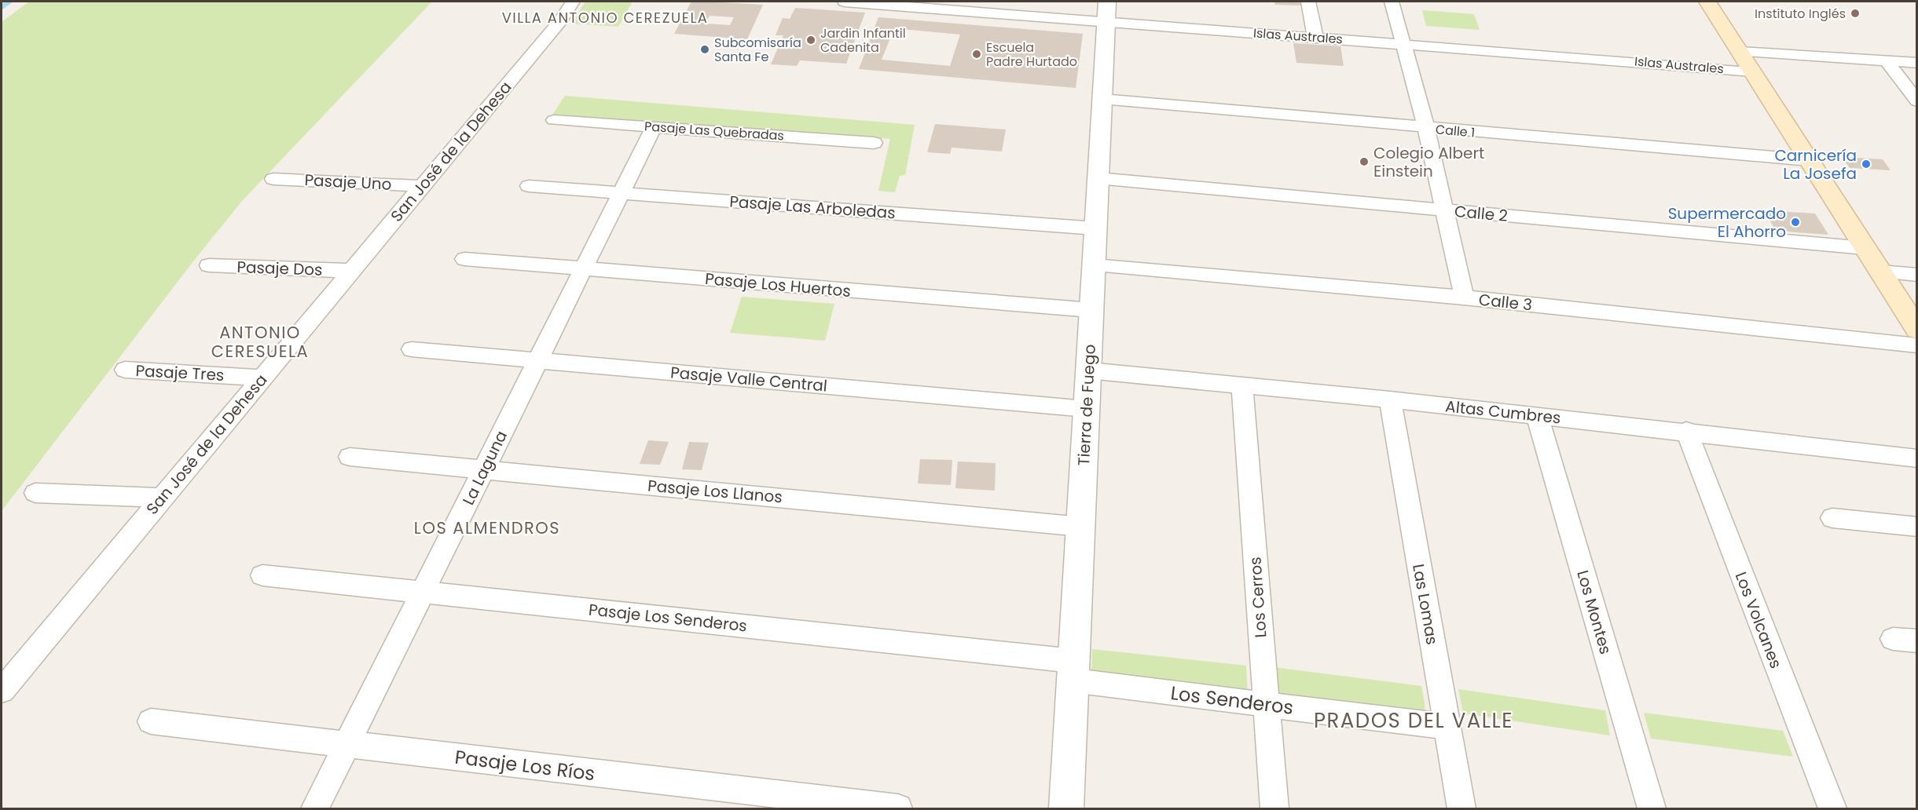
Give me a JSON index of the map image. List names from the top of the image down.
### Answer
{
  "streets": {
    "street": [
      "Islas Australes",
      "Pasaje Las Quebradas",
      "Calle 1",
      "San José de la Dehesa",
      "Pasaje Uno",
      "Pasaje Las Arboledas",
      "Calle 2",
      "Pasaje Dos",
      "Pasaje Los Huertos",
      "Calle 3",
      "Pasaje Tres",
      "Pasaje Valle Central",
      "Tierra de Fuego",
      "Altas Cumbres",
      "La Laguna",
      "Pasaje Los Llanos",
      "Los Cerros",
      "Las Lomas",
      "Los Montes",
      "Pasaje Los Senderos",
      "Los Volcanes",
      "Los Senderos",
      "Pasaje Los Ríos"
    ]
  },
  "crossings": [
    ["Islas Australes", "Tierra de Fuego"],
    ["Pasaje Las Quebradas", "La Laguna"],
    ["Calle 1", "Tierra de Fuego"],
    ["San José de la Dehesa", "Pasaje Uno"],
    ["San José de la Dehesa", "Pasaje Dos"],
    ["San José de la Dehesa", "Pasaje Tres"],
    ["Pasaje Las Arboledas", "Tierra de Fuego"],
    ["Pasaje Las Arboledas", "La Laguna"],
    ["Calle 2", "Tierra de Fuego"],
    ["Pasaje Los Huertos", "Tierra de Fuego"],
    ["Pasaje Los Huertos", "La Laguna"],
    ["Calle 3", "Tierra de Fuego"],
    ["Pasaje Valle Central", "Tierra de Fuego"],
    ["Pasaje Valle Central", "La Laguna"],
    ["Tierra de Fuego", "Altas Cumbres"],
    ["Tierra de Fuego", "Pasaje Los Llanos"],
    ["Tierra de Fuego", "Pasaje Los Senderos"],
    ["Tierra de Fuego", "Los Senderos"],
    ["Altas Cumbres", "Los Cerros"],
    ["Altas Cumbres", "Las Lomas"],
    ["Altas Cumbres", "Los Montes"],
    ["Altas Cumbres", "Los Volcanes"],
    ["La Laguna", "Pasaje Los Llanos"],
    ["La Laguna", "Pasaje Los Senderos"],
    ["La Laguna", "Pasaje Los Ríos"],
    ["Los Cerros", "Los Senderos"],
    ["Las Lomas", "Los Senderos"],
    ["Pasaje Los Senderos", "Los Senderos"]
  ],
  "districts": [
    "VILLA ANTONIO CEREZUELA",
    "ANTONIO CERESUELA",
    "LOS ALMENDROS",
    "PRADOS DEL VALLE"
  ],
  "places": [
    "Instituto Inglés",
    "Jardin Infantil Cadenita",
    "Subcomisaría Santa Fe",
    "Escuela Padre Hurtado",
    "Colegio Albert Einstein",
    "Carnicería La Josefa",
    "Supermercado El Ahorro"
  ]
}
